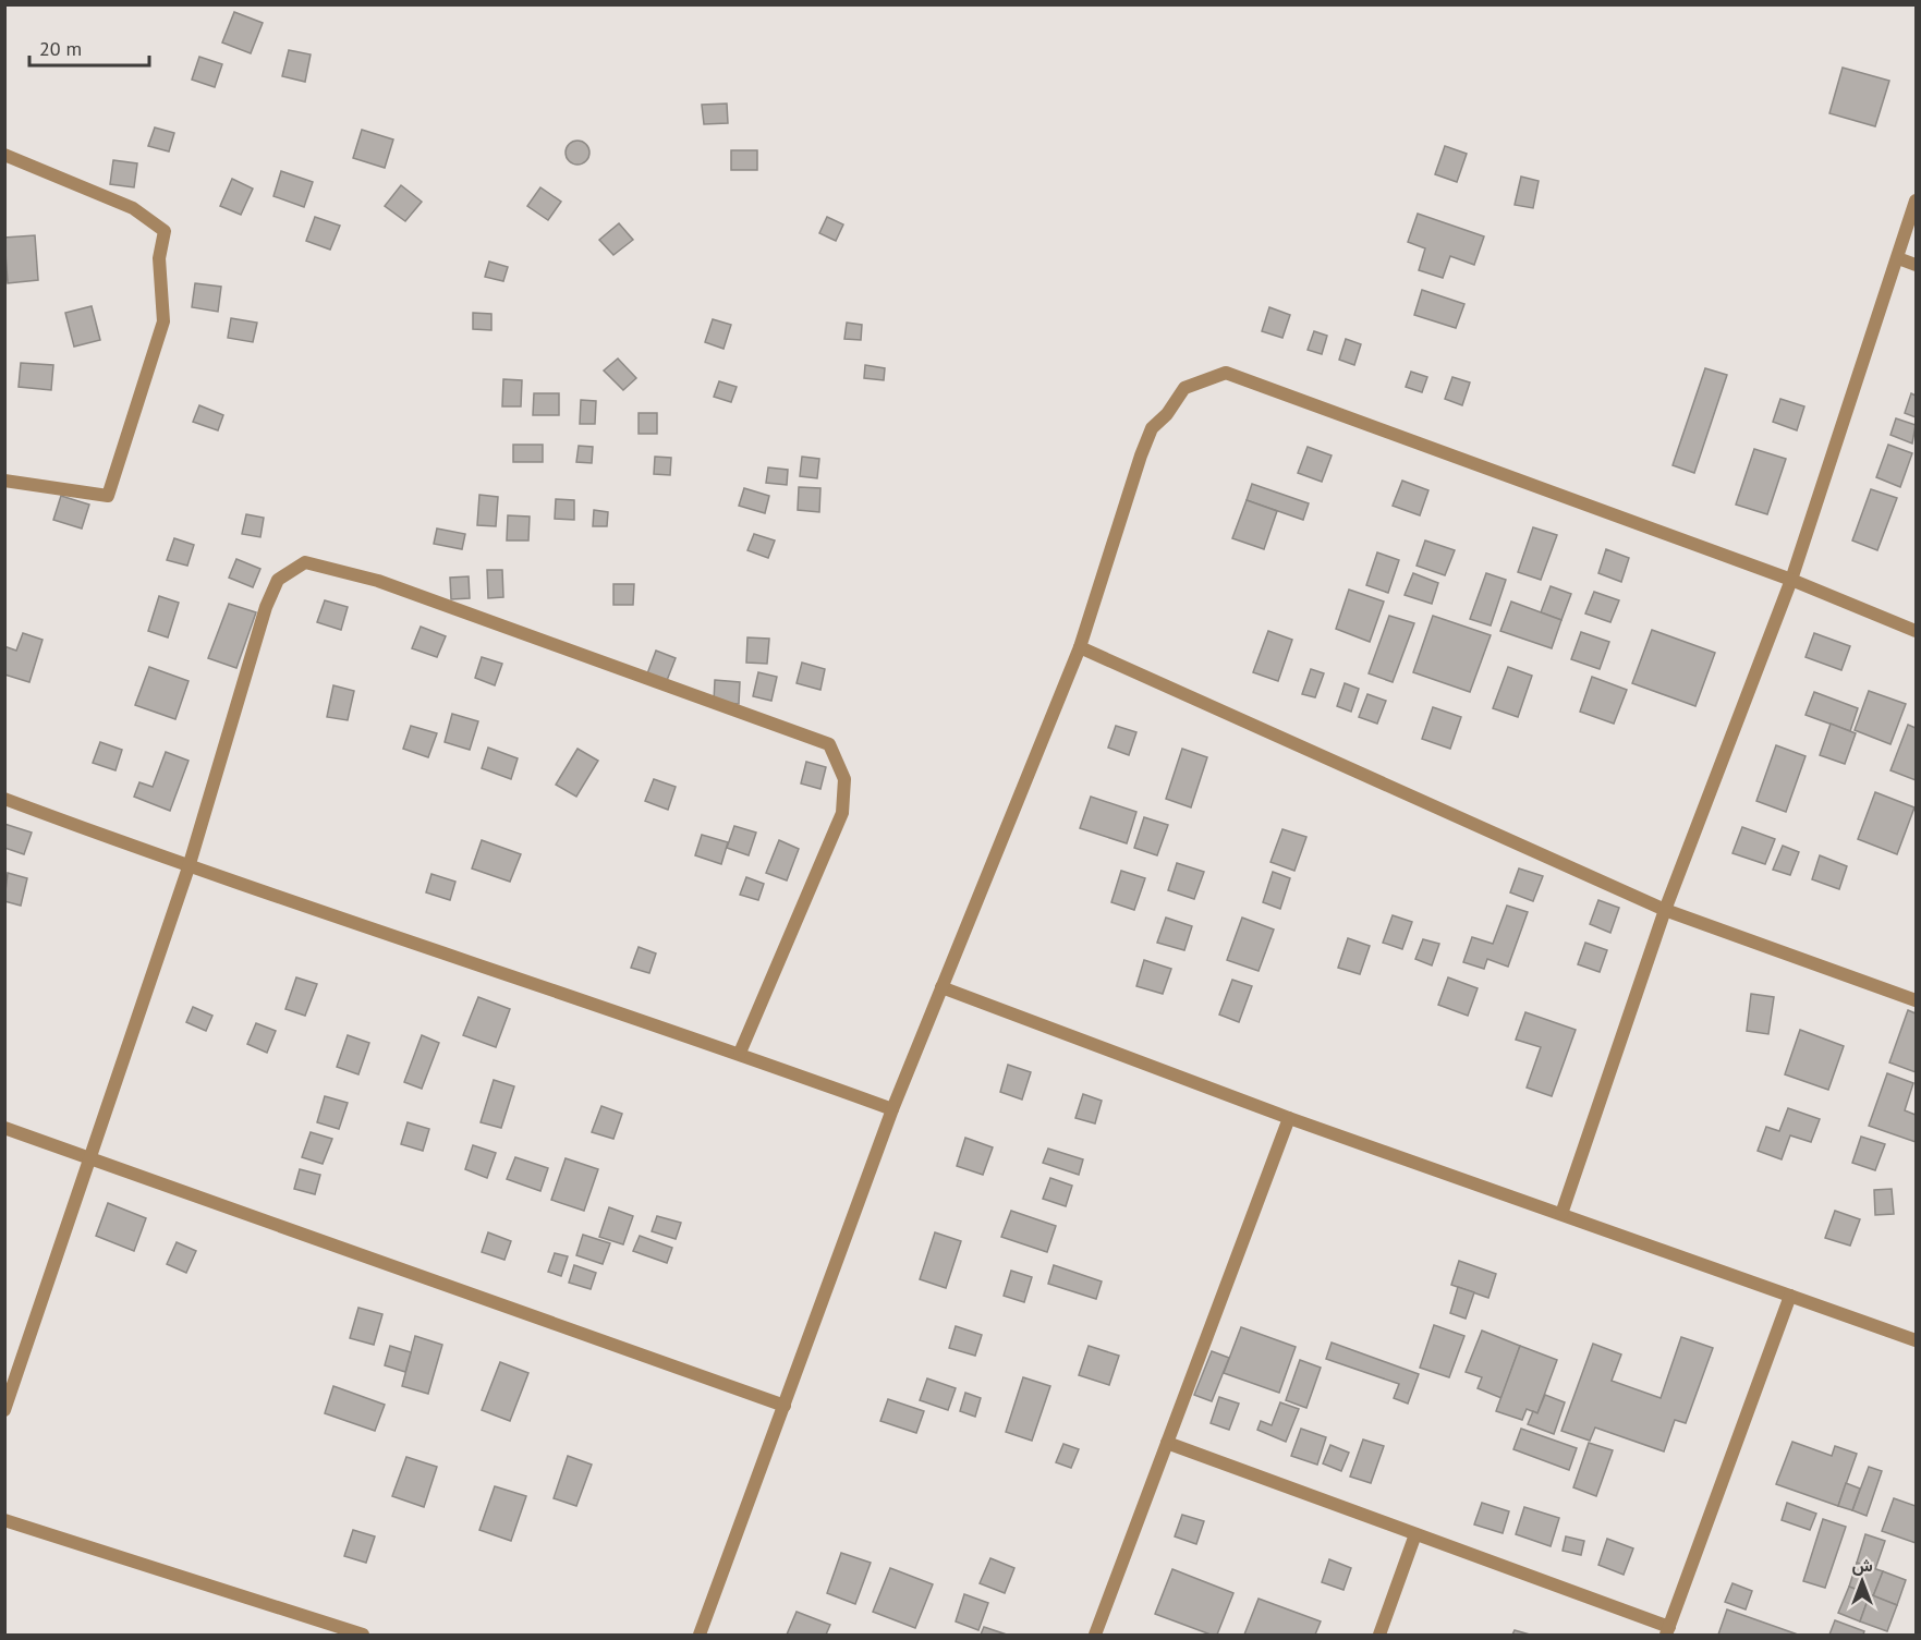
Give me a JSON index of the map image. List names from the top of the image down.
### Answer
{
  "scale_bar": "20 m",
  "north": "top"
}
